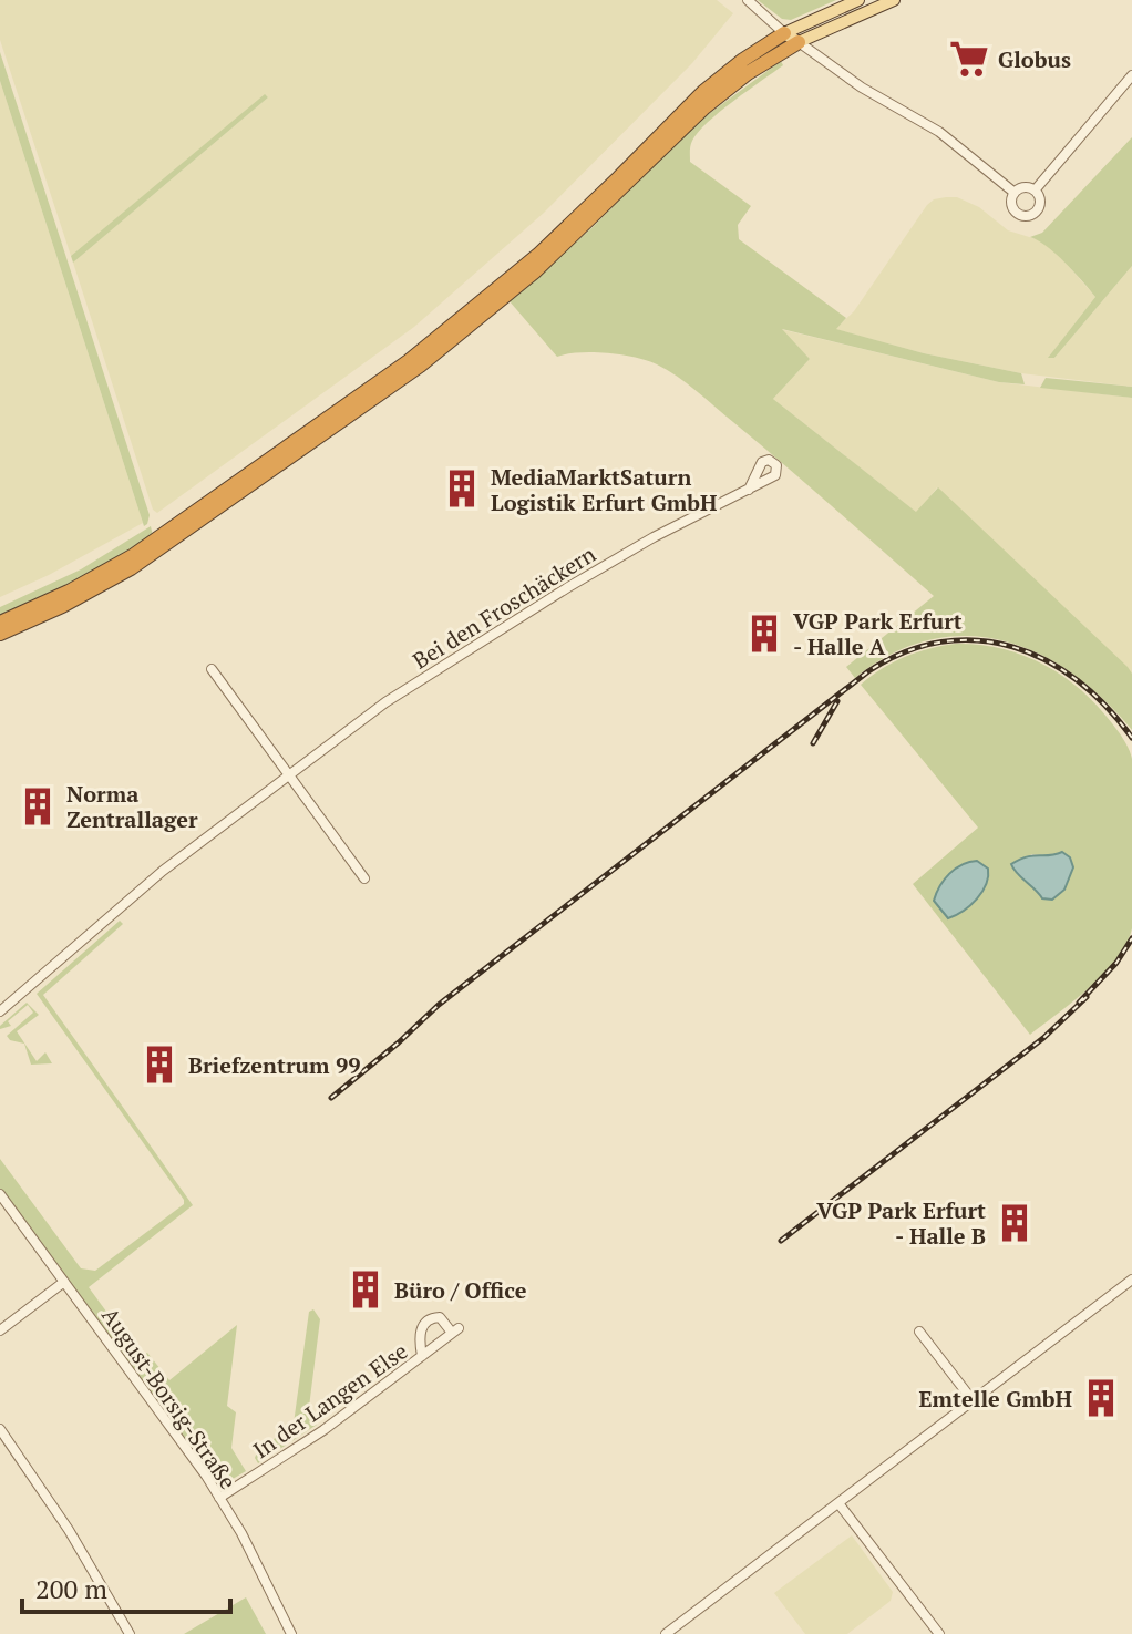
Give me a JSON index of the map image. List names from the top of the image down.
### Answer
{
  "streets": {
    "street": ["Bei den Froschäckern", "August-Borsig-Straße", "In der Langen Else"]
  },
  "crossings": [
    ["August-Borsig-Straße", "In der Langen Else"]
  ],
  "places": {
    "supermarket": ["Globus"],
    "building": [
      "MediaMarktSaturn Logistik Erfurt GmbH",
      "VGP Park Erfurt - Halle A",
      "Norma Zentrallager",
      "Briefzentrum 99",
      "VGP Park Erfurt - Halle B",
      "Büro / Office",
      "Emtelle GmbH"
    ]
  },
  "scale_bar": "200 m"
}
